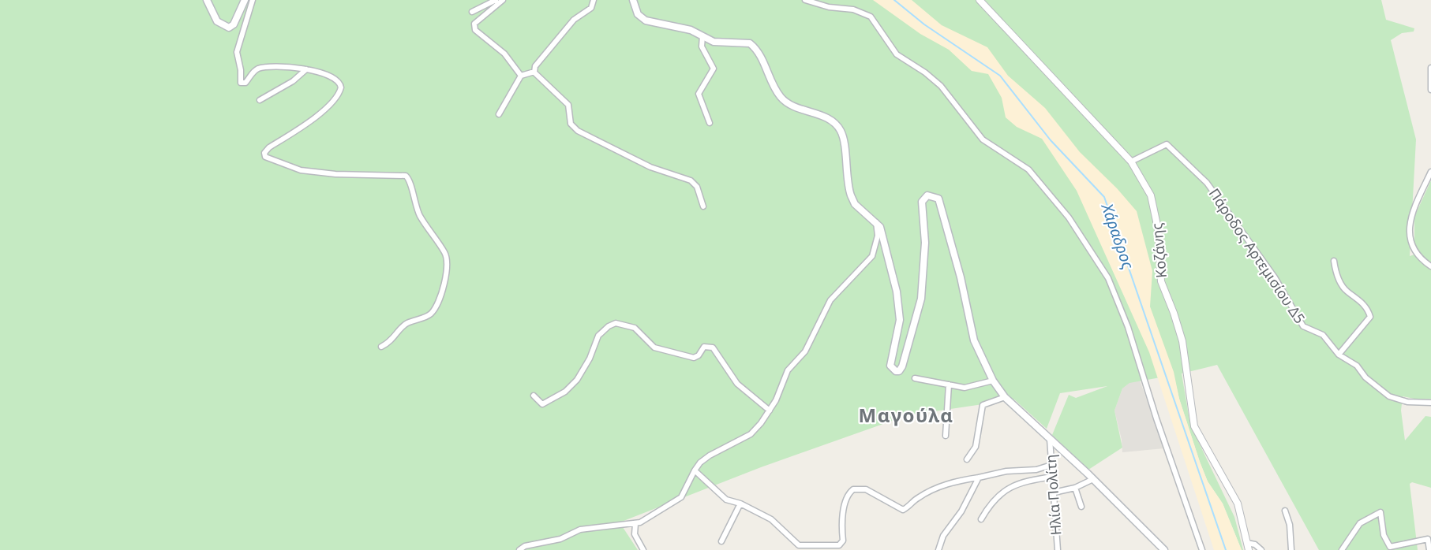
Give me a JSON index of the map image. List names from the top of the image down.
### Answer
{
  "streets": {
    "street": ["Κοζάνης", "Πάροδος Αρτεμισίου Δ5", "Ηλία Πολίτη"]
  },
  "crossings": [
    ["Κοζάνης", "Πάροδος Αρτεμισίου Δ5"]
  ],
  "districts": ["Μαγούλα"],
  "water": ["Χάραδρος"]
}
